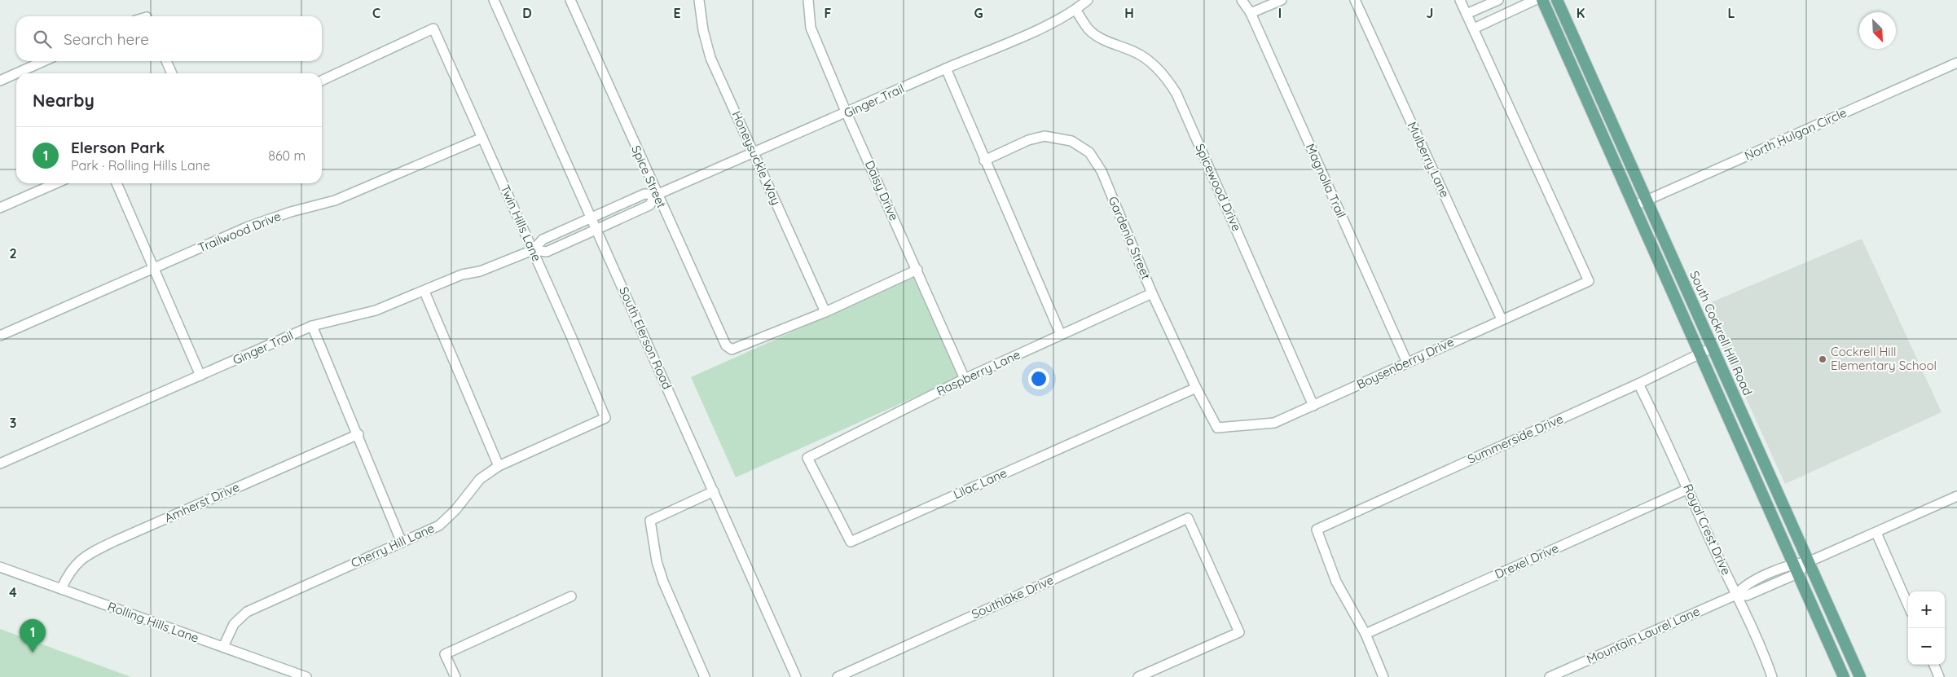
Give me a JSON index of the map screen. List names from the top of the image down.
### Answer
{
  "streets": {
    "main road": ["South Cockrell Hill Road"],
    "street": [
      "Ginger Trail",
      "North Hulgan Circle",
      "Honeysuckle Way",
      "Mulberry Lane",
      "Spice Street",
      "Magnolia Trail",
      "Spicewood Drive",
      "Daisy Drive",
      "Twin Hills Lane",
      "Trailwood Drive",
      "Gardenia Street",
      "South Elerson Road",
      "Boysenberry Drive",
      "Raspberry Lane",
      "Summerside Drive",
      "Lilac Lane",
      "Amherst Drive",
      "Royal Crest Drive",
      "Cherry Hill Lane",
      "Drexel Drive",
      "Southlake Drive",
      "Rolling Hills Lane",
      "Mountain Laurel Lane"
    ]
  },
  "crossings": [
    ["Ginger Trail", "Honeysuckle Way"],
    ["Ginger Trail", "Spice Street"],
    ["Ginger Trail", "Spicewood Drive"],
    ["Ginger Trail", "Daisy Drive"],
    ["Ginger Trail", "Twin Hills Lane"],
    ["Ginger Trail", "South Elerson Road"],
    ["North Hulgan Circle", "South Cockrell Hill Road"],
    ["Honeysuckle Way", "Spice Street"],
    ["Mulberry Lane", "Boysenberry Drive"],
    ["Magnolia Trail", "Boysenberry Drive"],
    ["Spicewood Drive", "Boysenberry Drive"],
    ["Daisy Drive", "Raspberry Lane"],
    ["Twin Hills Lane", "Trailwood Drive"],
    ["Twin Hills Lane", "Cherry Hill Lane"],
    ["Gardenia Street", "Boysenberry Drive"],
    ["Gardenia Street", "Raspberry Lane"],
    ["Gardenia Street", "Lilac Lane"],
    ["South Cockrell Hill Road", "Summerside Drive"],
    ["South Cockrell Hill Road", "Mountain Laurel Lane"],
    ["Raspberry Lane", "Lilac Lane"],
    ["Summerside Drive", "Royal Crest Drive"],
    ["Summerside Drive", "Drexel Drive"],
    ["Amherst Drive", "Rolling Hills Lane"],
    ["Royal Crest Drive", "Drexel Drive"],
    ["Royal Crest Drive", "Mountain Laurel Lane"],
    ["Cherry Hill Lane", "Rolling Hills Lane"]
  ],
  "places": ["Cockrell Hill Elementary School"],
  "north": "bottom right",
  "page": {
    "search": "Search here",
    "heading": "Nearby",
    "list": [
      {
        "mark": "1",
        "name": "Elerson Park",
        "note": "Park · Rolling Hills Lane",
        "value": "860 m"
      }
    ],
    "map_buttons": ["+", "−"],
    "pins": "1"
  },
  "grid": {
    "columns": [
      "C",
      "D",
      "E",
      "F",
      "G",
      "H",
      "I",
      "J",
      "K",
      "L"
    ],
    "rows": ["2", "3", "4"]
  }
}
